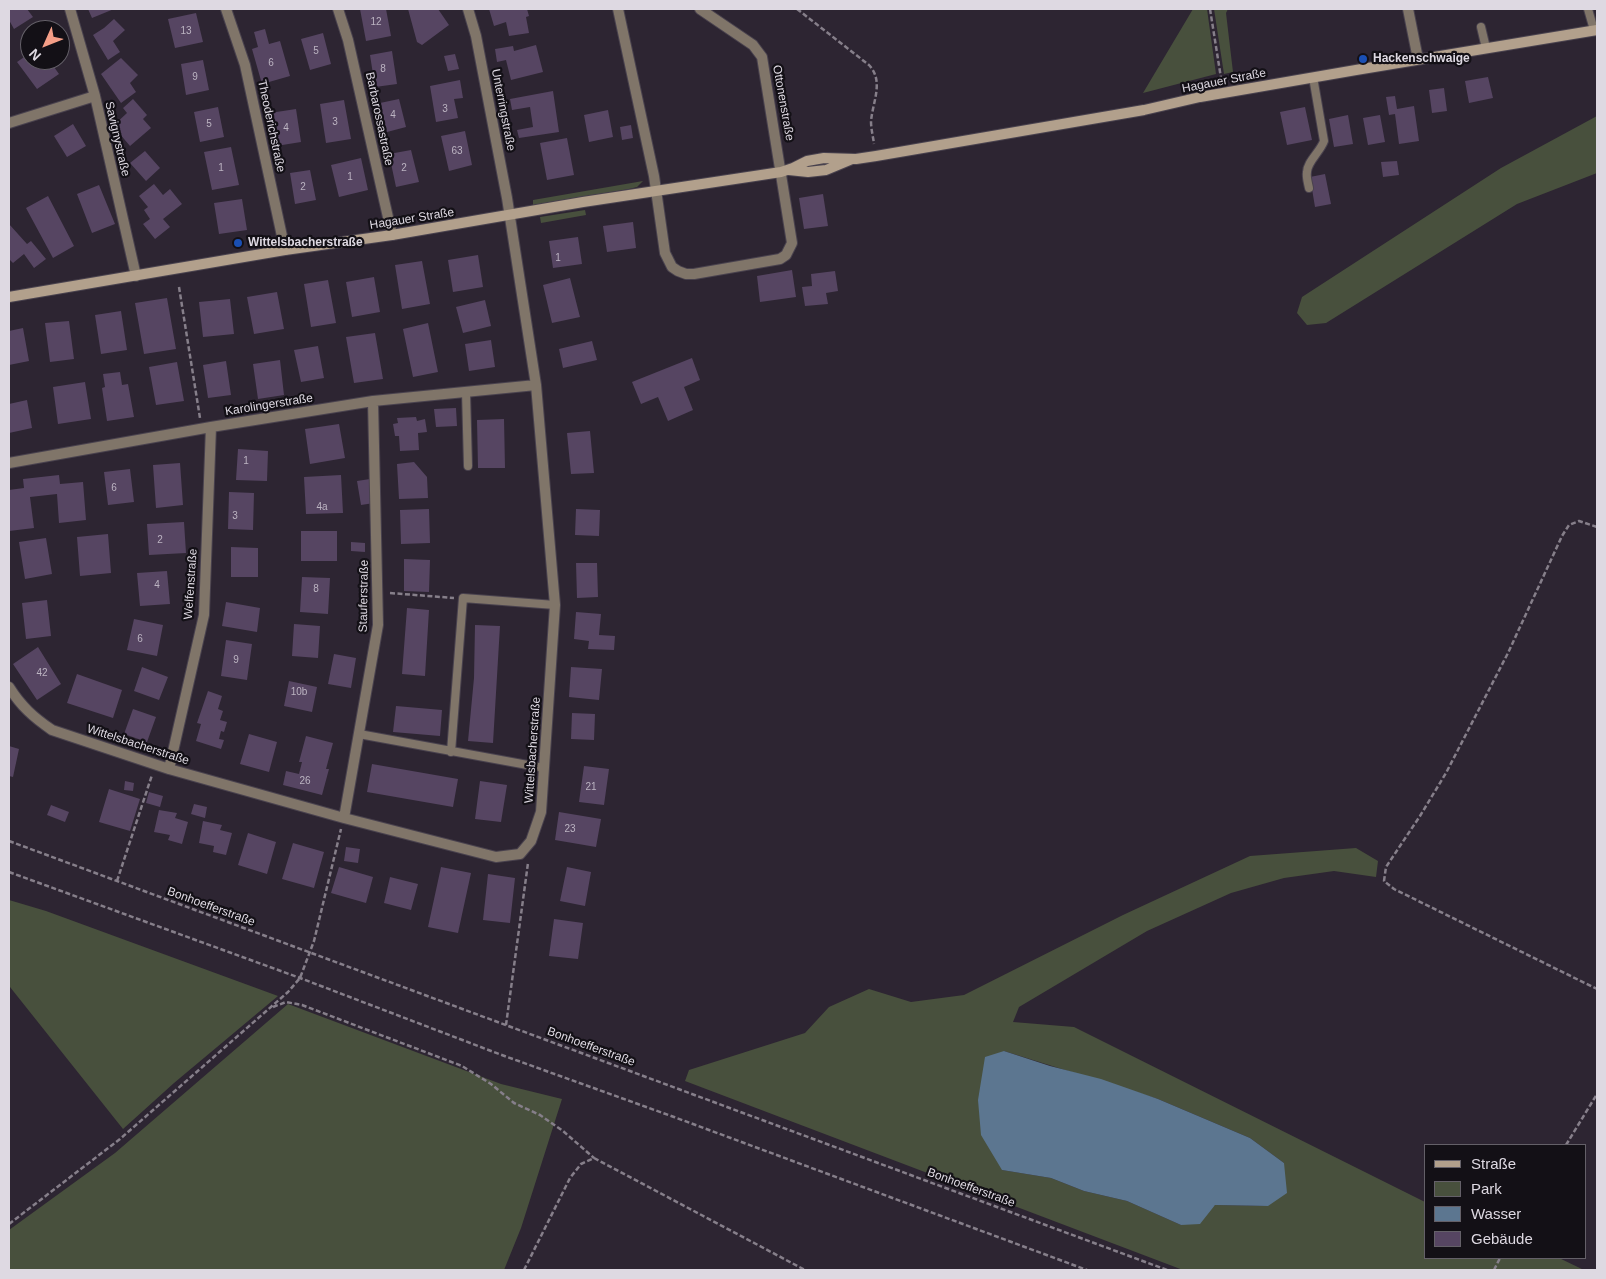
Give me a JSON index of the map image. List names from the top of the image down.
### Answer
{
  "streets": {
    "street": [
      "Hagauer Straße",
      "Ottonenstraße",
      "Unterringstraße",
      "Barbarossastraße",
      "Theoderichstraße",
      "Savignystraße",
      "Karolingerstraße",
      "Welfenstraße",
      "Stauferstraße",
      "Wittelsbacherstraße"
    ],
    "path": ["Bonhoefferstraße"]
  },
  "crossings": [
    ["Hagauer Straße", "Ottonenstraße"],
    ["Hagauer Straße", "Unterringstraße"],
    ["Hagauer Straße", "Barbarossastraße"],
    ["Hagauer Straße", "Theoderichstraße"],
    ["Hagauer Straße", "Savignystraße"],
    ["Hagauer Straße", "Wittelsbacherstraße"],
    ["Unterringstraße", "Wittelsbacherstraße"],
    ["Karolingerstraße", "Welfenstraße"],
    ["Karolingerstraße", "Stauferstraße"],
    ["Karolingerstraße", "Wittelsbacherstraße"],
    ["Welfenstraße", "Wittelsbacherstraße"],
    ["Stauferstraße", "Wittelsbacherstraße"]
  ],
  "places": ["Hackenschwaige", "Wittelsbacherstraße"],
  "house_numbers": [
    "12",
    "13",
    "5",
    "6",
    "8",
    "9",
    "3",
    "4",
    "3",
    "5",
    "4",
    "63",
    "1",
    "2",
    "1",
    "2",
    "1",
    "1",
    "6",
    "4a",
    "3",
    "2",
    "4",
    "8",
    "6",
    "9",
    "42",
    "10b",
    "26",
    "21",
    "23"
  ],
  "legend": [
    "Straße",
    "Park",
    "Wasser",
    "Gebäude"
  ],
  "north": "bottom left"
}
